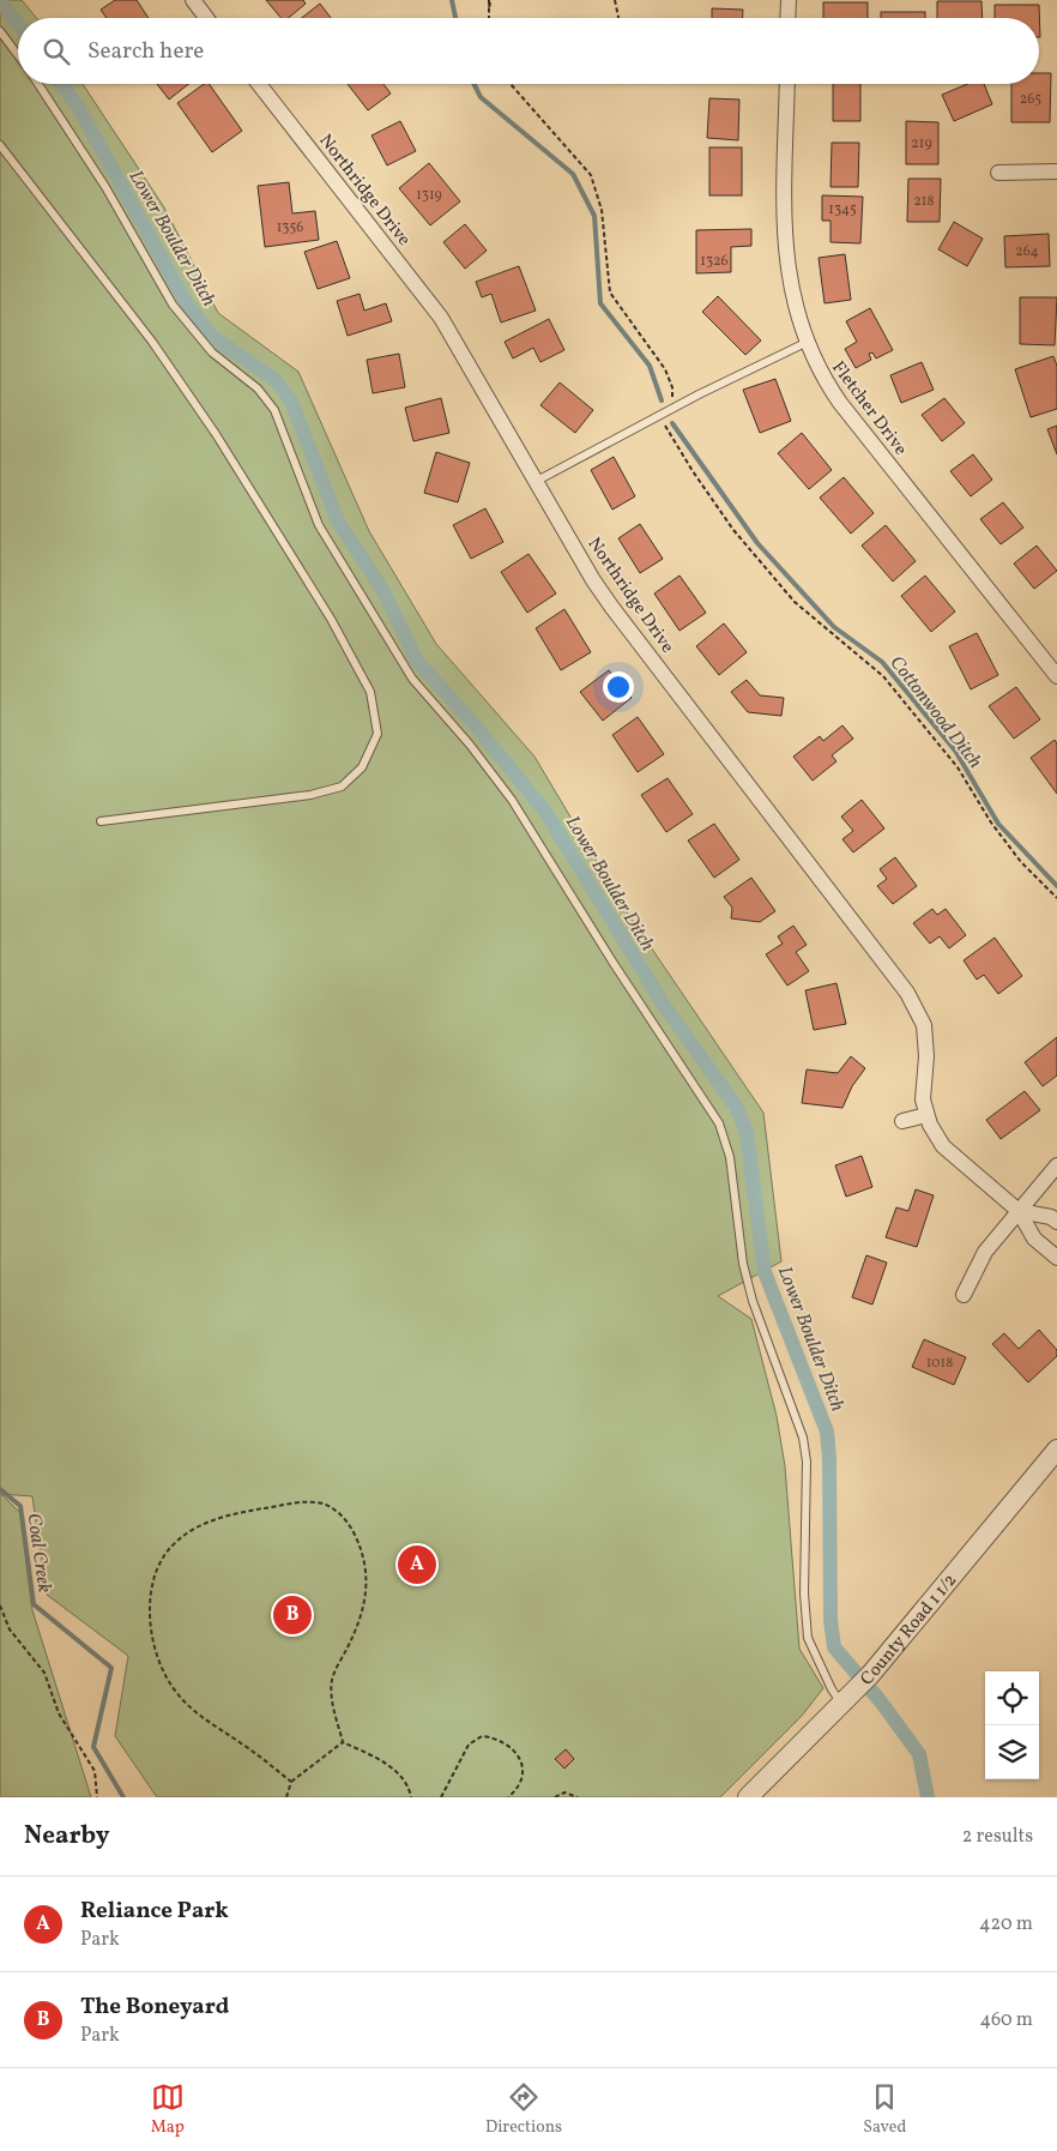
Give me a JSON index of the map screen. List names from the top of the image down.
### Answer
{
  "streets": {
    "street": ["Northridge Drive", "Fletcher Drive", "County Road 1 1/2"]
  },
  "water": ["Lower Boulder Ditch", "Cottonwood Ditch", "Coal Creek"],
  "house_numbers": [
    "265",
    "219",
    "1319",
    "218",
    "1345",
    "1356",
    "264",
    "1326",
    "1018"
  ],
  "page": {
    "search": "Search here",
    "pins": ["A", "B"],
    "heading": ["Nearby", "2 results"],
    "list": [
      {
        "mark": "A",
        "name": "Reliance Park",
        "note": "Park",
        "value": "420 m"
      },
      {
        "mark": "B",
        "name": "The Boneyard",
        "note": "Park",
        "value": "460 m"
      }
    ],
    "nav": ["Map", "Directions", "Saved"]
  }
}
